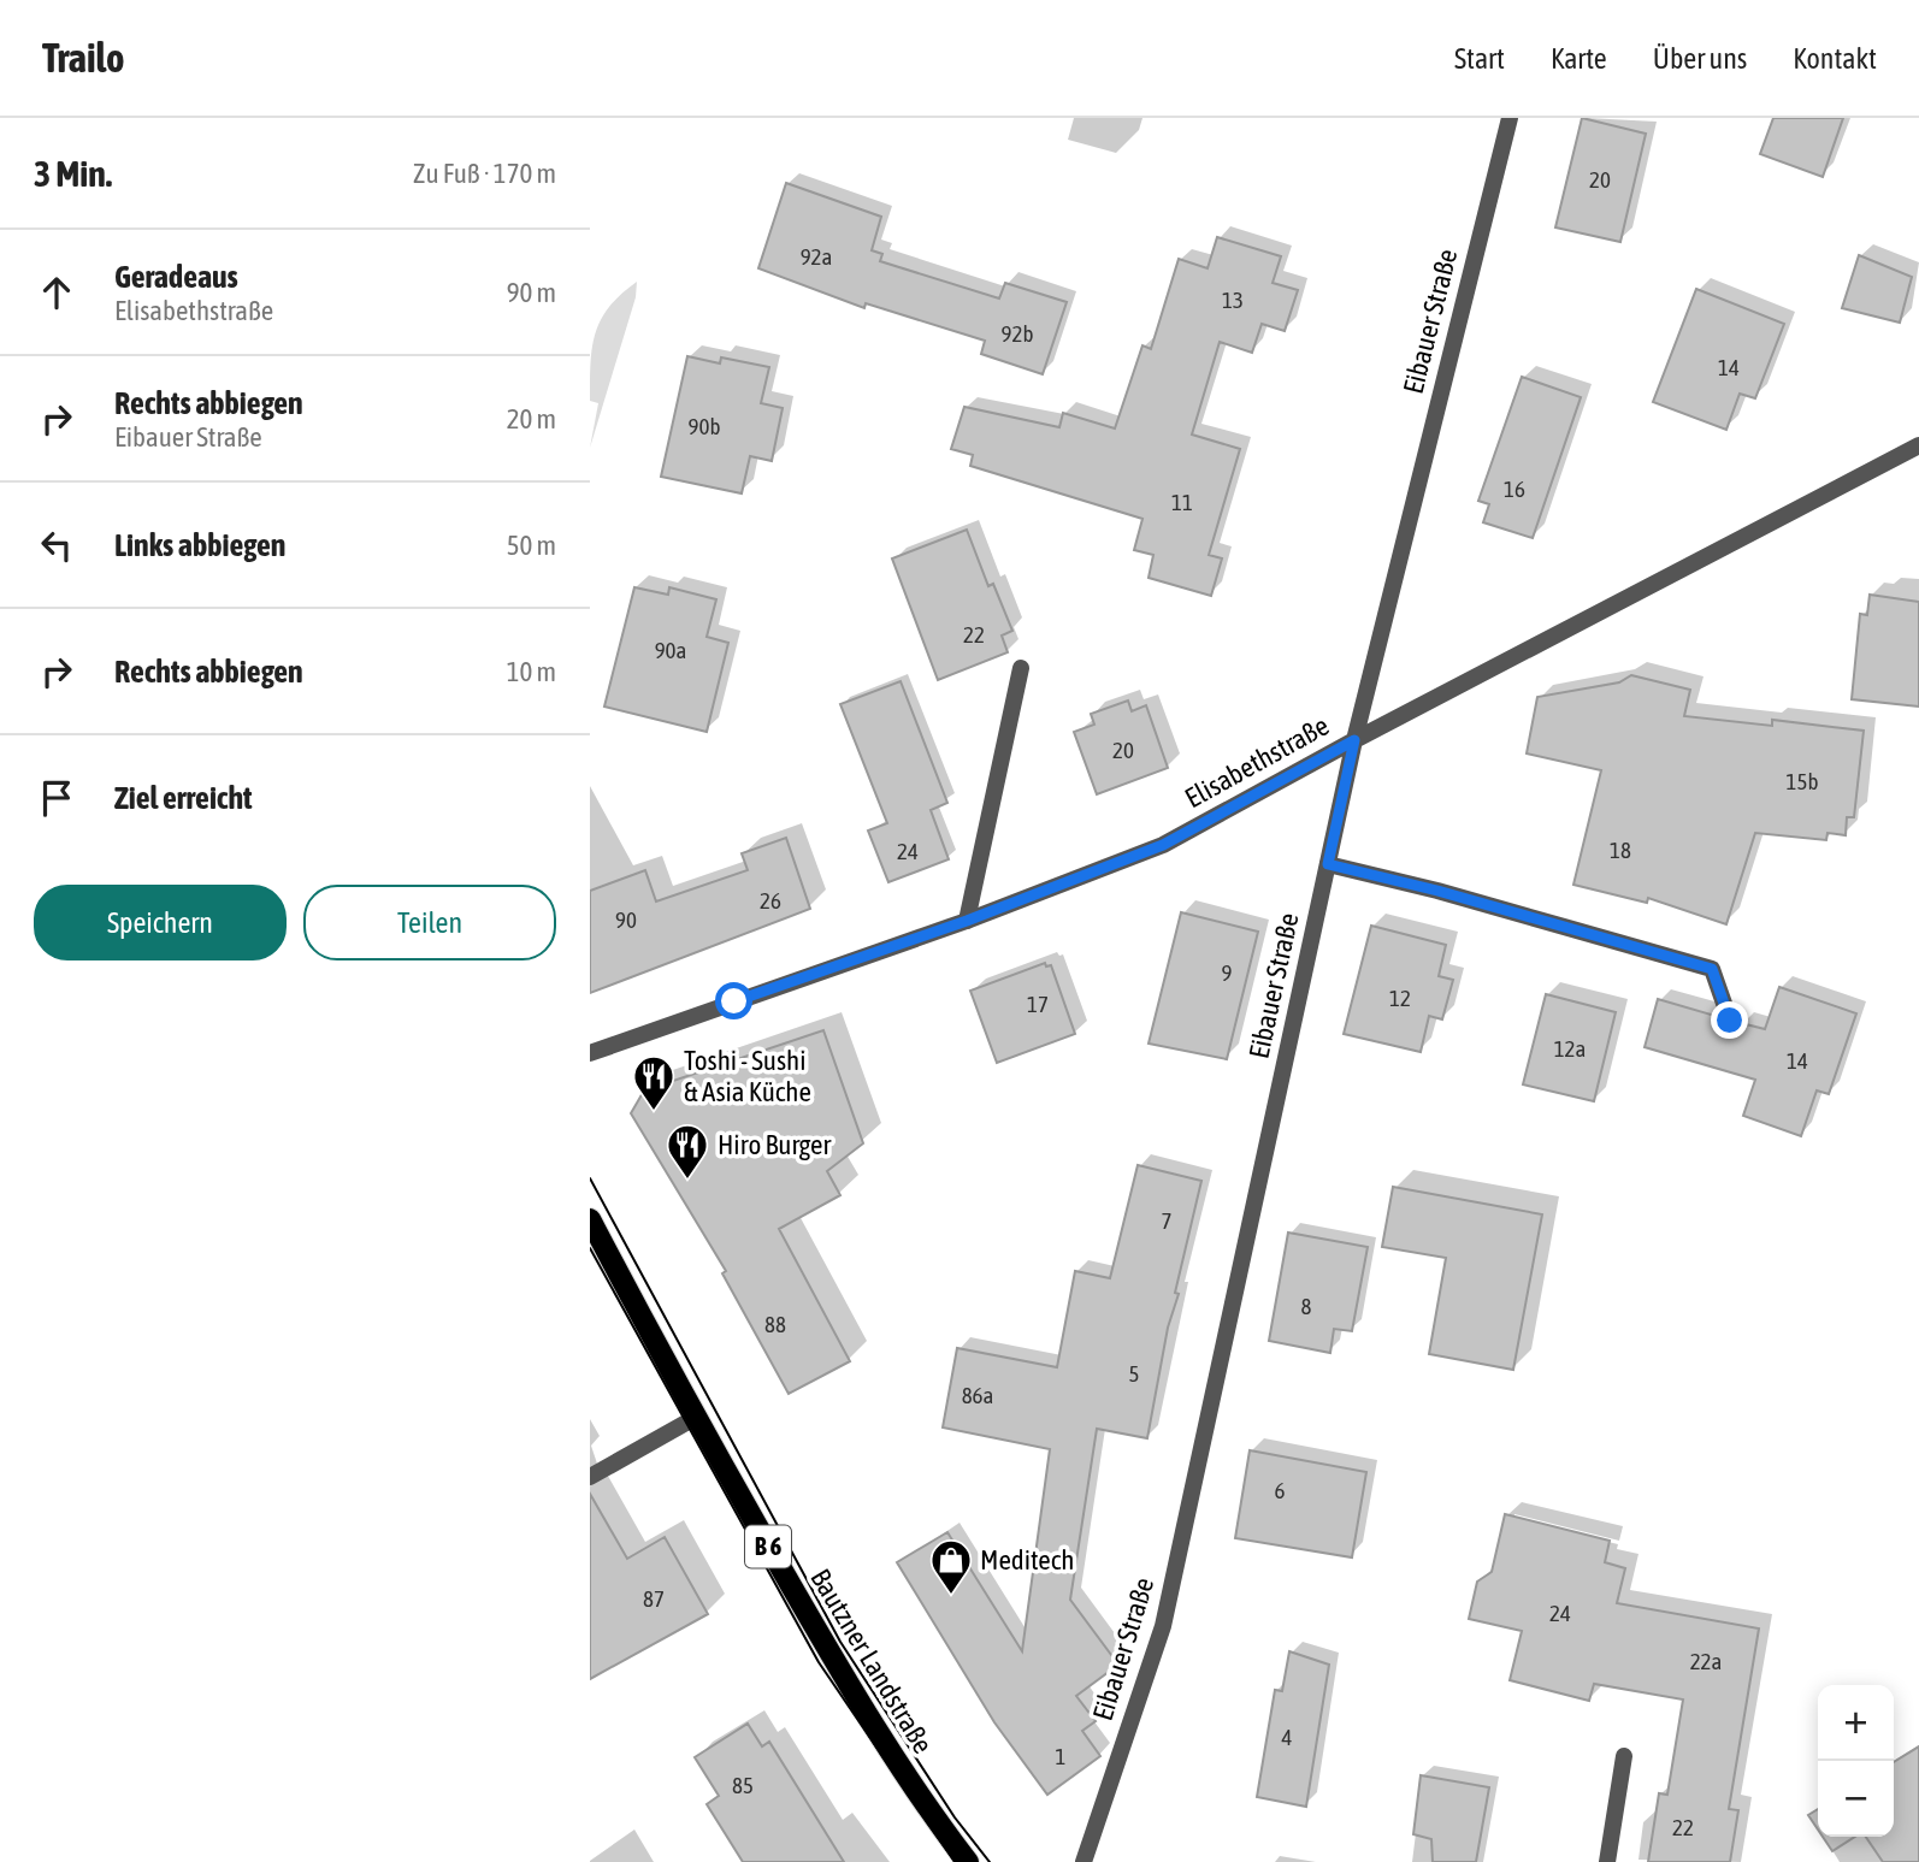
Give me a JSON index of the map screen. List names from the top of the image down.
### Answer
{
  "streets": {
    "main road": ["B 6", "Bautzner Landstraße"],
    "street": ["Eibauer Straße", "Elisabethstraße"]
  },
  "crossings": [
    ["Eibauer Straße", "Elisabethstraße"]
  ],
  "places": {
    "restaurant": ["Toshi - Sushi & Asia Küche", "Hiro Burger"],
    "shop": ["Meditech"]
  },
  "house_numbers": [
    "20",
    "92a",
    "13",
    "92b",
    "14",
    "90b",
    "16",
    "11",
    "22",
    "90a",
    "20",
    "15b",
    "18",
    "24",
    "26",
    "90",
    "9",
    "12",
    "17",
    "12a",
    "14",
    "7",
    "8",
    "88",
    "5",
    "86a",
    "6",
    "87",
    "24",
    "22a",
    "4",
    "1",
    "85",
    "22"
  ],
  "page": {
    "header": "Trailo",
    "nav": [
      "Start",
      "Karte",
      "Über uns",
      "Kontakt"
    ],
    "heading": ["3 Min.", "Zu Fuß · 170 m"],
    "list": [
      ["Geradeaus", "Elisabethstraße", "90 m"],
      ["Rechts abbiegen", "Eibauer Straße", "20 m"],
      ["Links abbiegen", "50 m"],
      ["Rechts abbiegen", "10 m"],
      "Ziel erreicht"
    ],
    "buttons": ["Speichern", "Teilen"],
    "map_buttons": ["+", "−"]
  }
}
